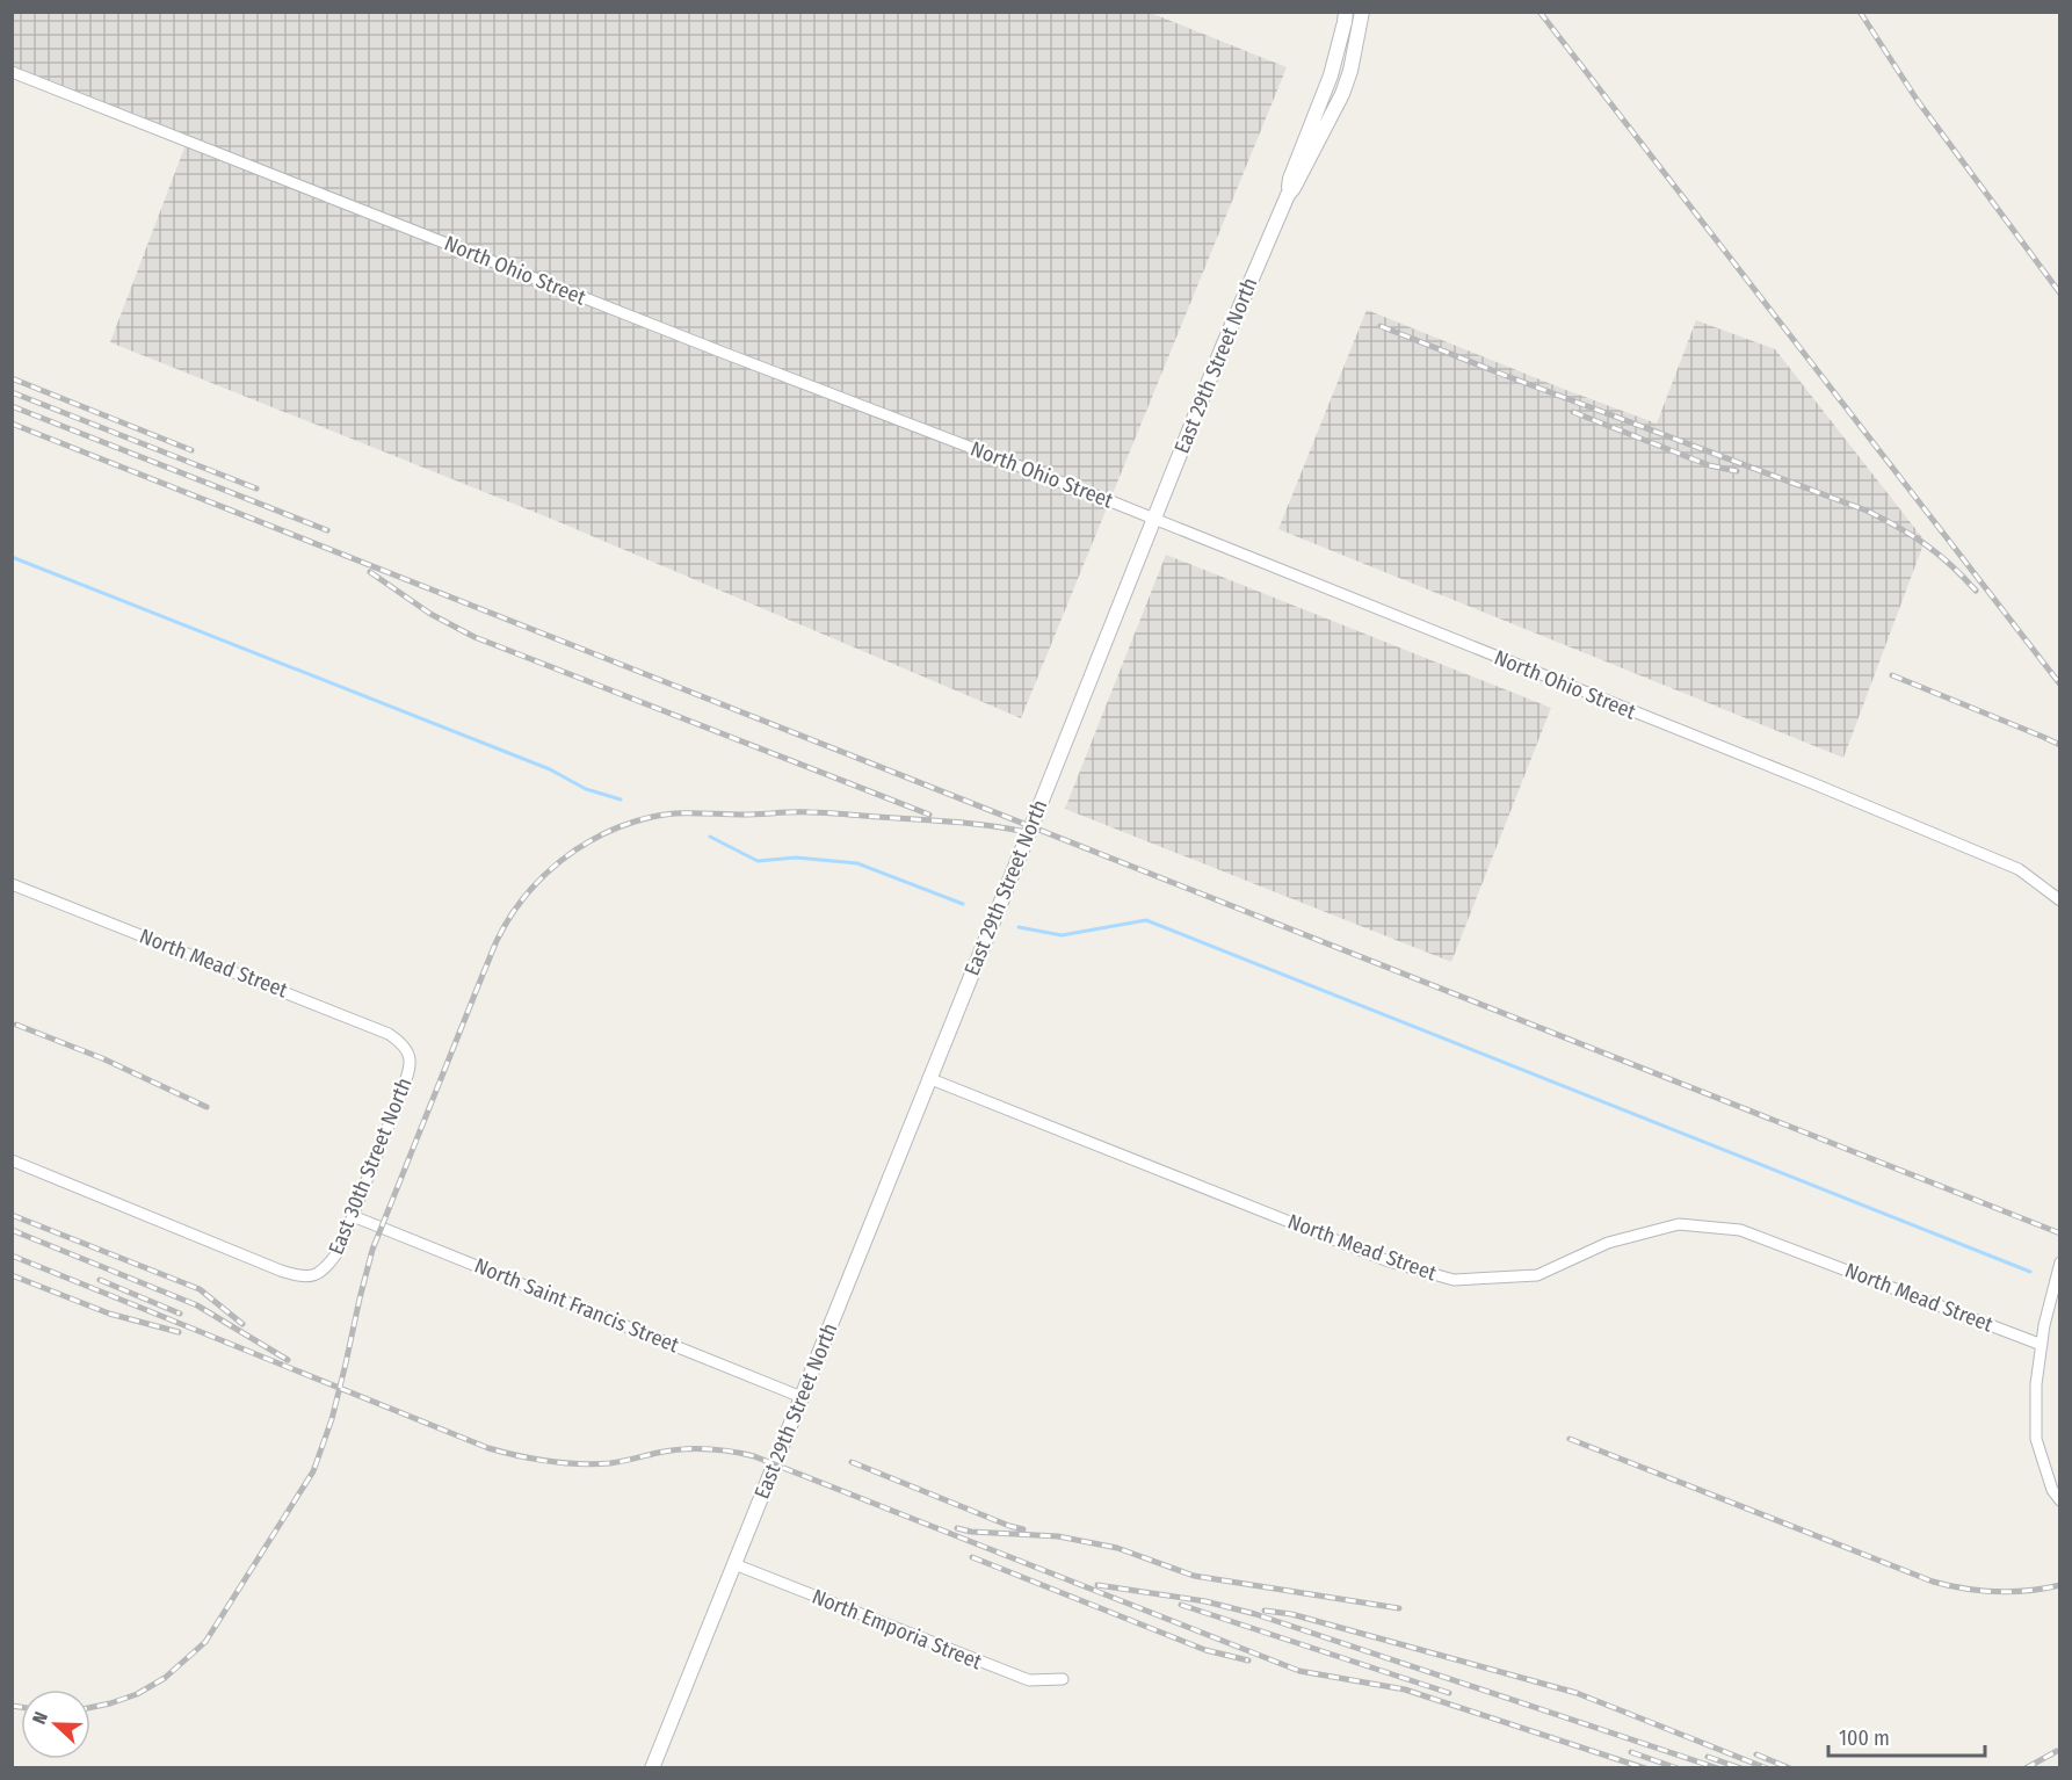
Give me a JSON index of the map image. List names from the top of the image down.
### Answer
{
  "streets": {
    "street": [
      "North Ohio Street",
      "East 29th Street North",
      "North Mead Street",
      "East 30th Street North",
      "North Saint Francis Street",
      "North Emporia Street"
    ]
  },
  "crossings": [
    ["North Ohio Street", "East 29th Street North"],
    ["East 29th Street North", "North Mead Street"],
    ["East 29th Street North", "North Saint Francis Street"],
    ["East 29th Street North", "North Emporia Street"],
    ["North Mead Street", "East 30th Street North"],
    ["East 30th Street North", "North Saint Francis Street"]
  ],
  "scale_bar": "100 m",
  "north": "left"
}
